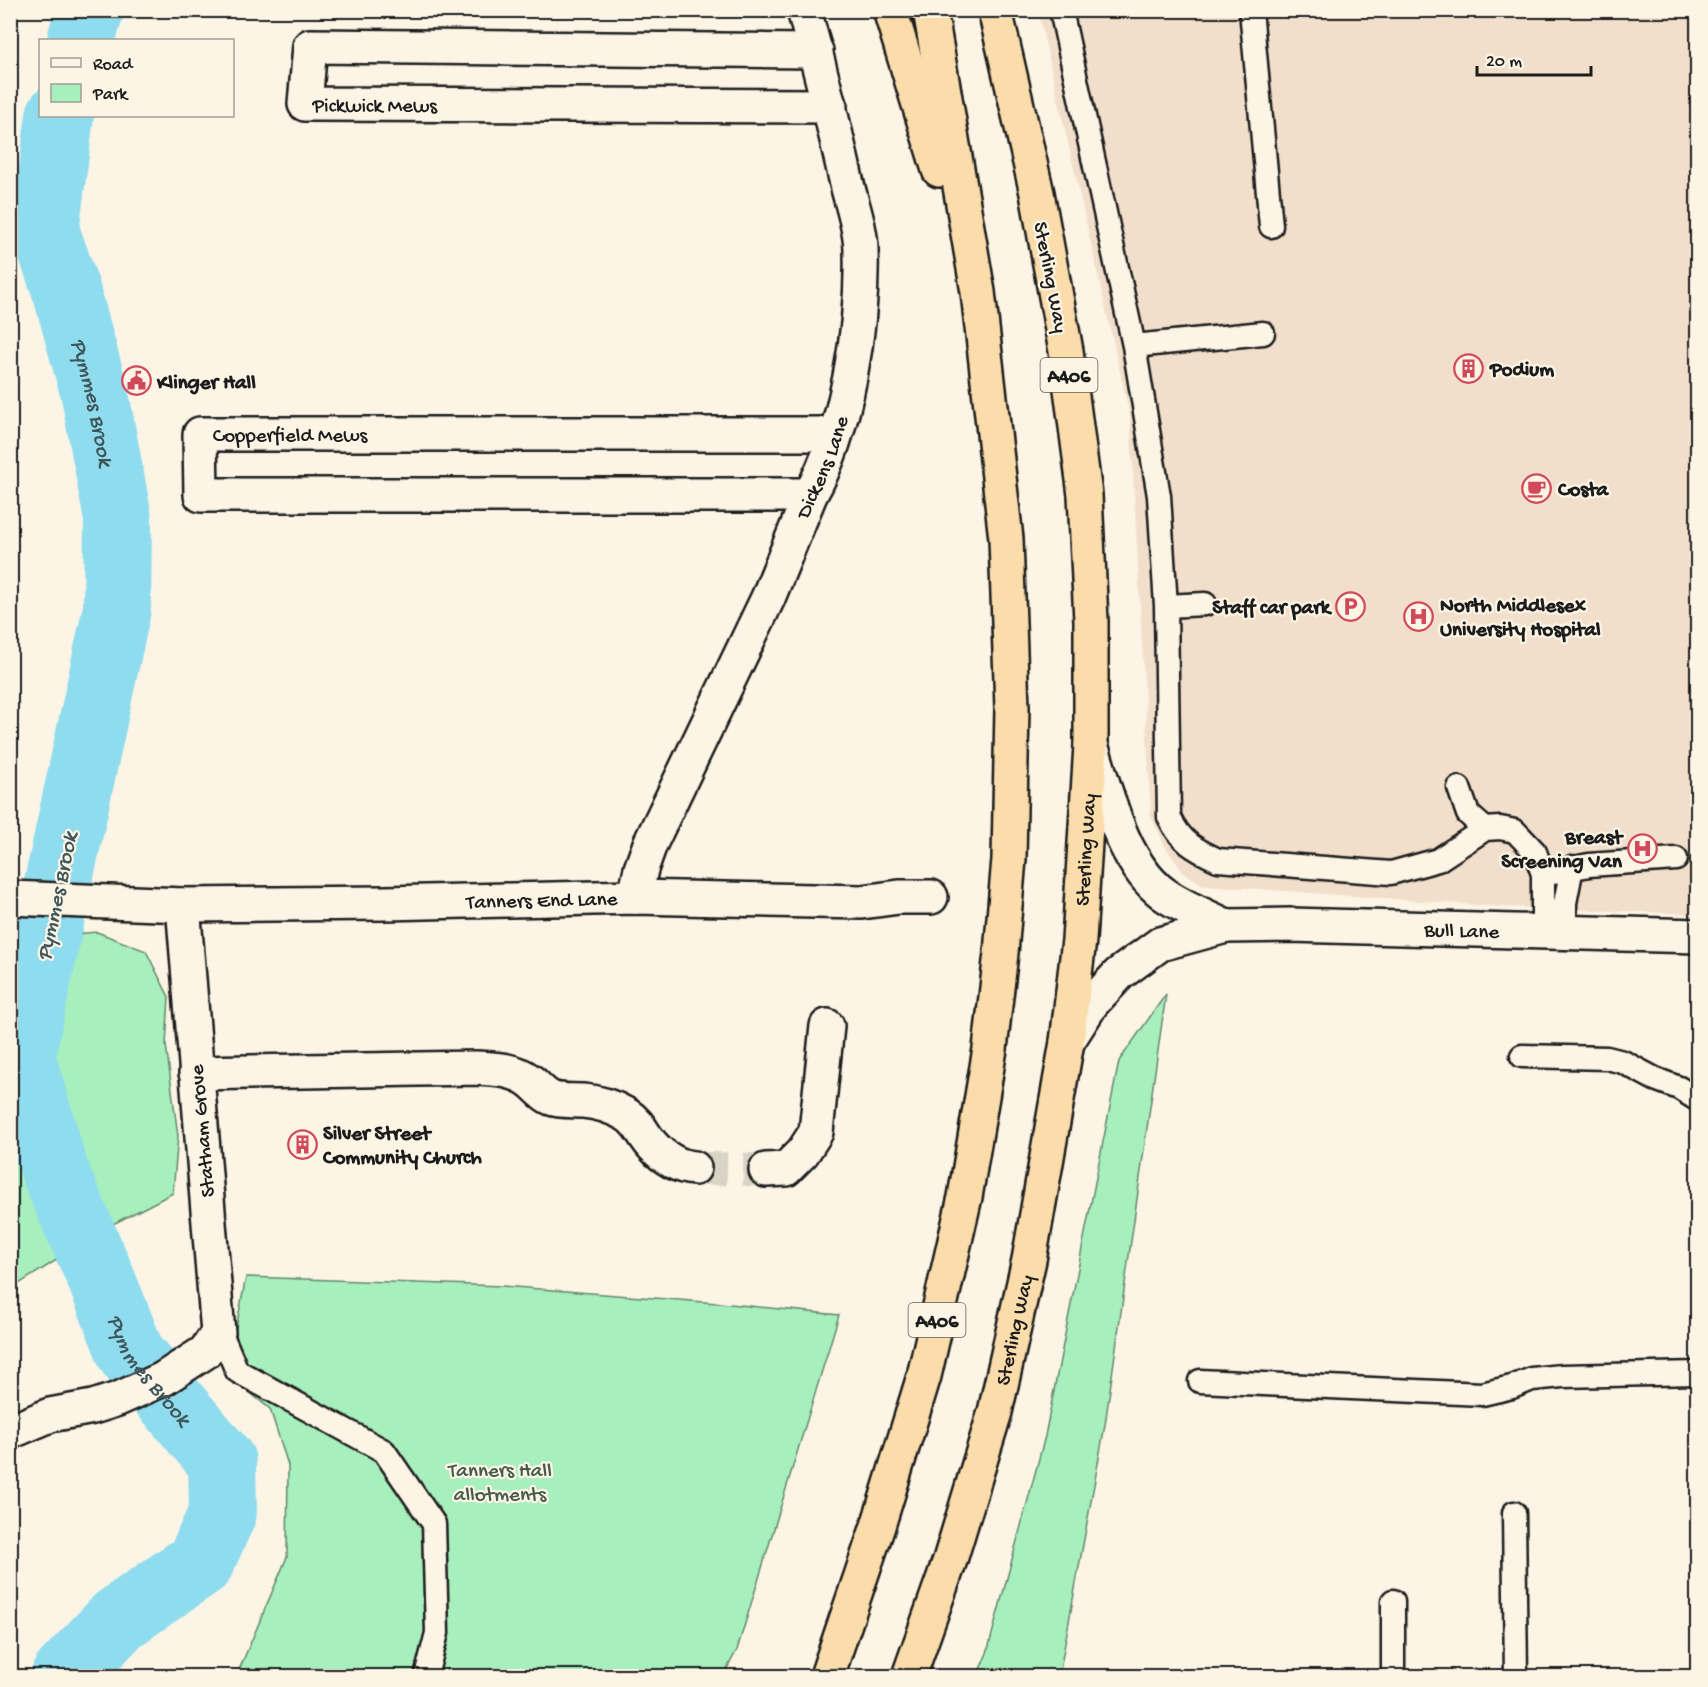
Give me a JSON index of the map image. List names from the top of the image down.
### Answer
{
  "streets": {
    "highway": ["Sterling Way", "A406"],
    "street": [
      "Pickwick Mews",
      "Copperfield Mews",
      "Dickens Lane",
      "Tanners End Lane",
      "Bull Lane",
      "Statham Grove"
    ]
  },
  "crossings": [
    ["Pickwick Mews", "Dickens Lane"],
    ["Copperfield Mews", "Dickens Lane"],
    ["Dickens Lane", "Tanners End Lane"],
    ["Tanners End Lane", "Statham Grove"]
  ],
  "water": ["Pymmes Brook"],
  "parks": ["Tanners Hall allotments"],
  "places": {
    "building": ["Podium", "Silver Street Community Church"],
    "public building": ["Klinger Hall"],
    "cafe": ["Costa"],
    "parking": ["Staff car park"],
    "hospital": ["North Middlesex University Hospital", "Breast Screening Van"]
  },
  "legend": ["Road", "Park"],
  "scale_bar": "20 m"
}
